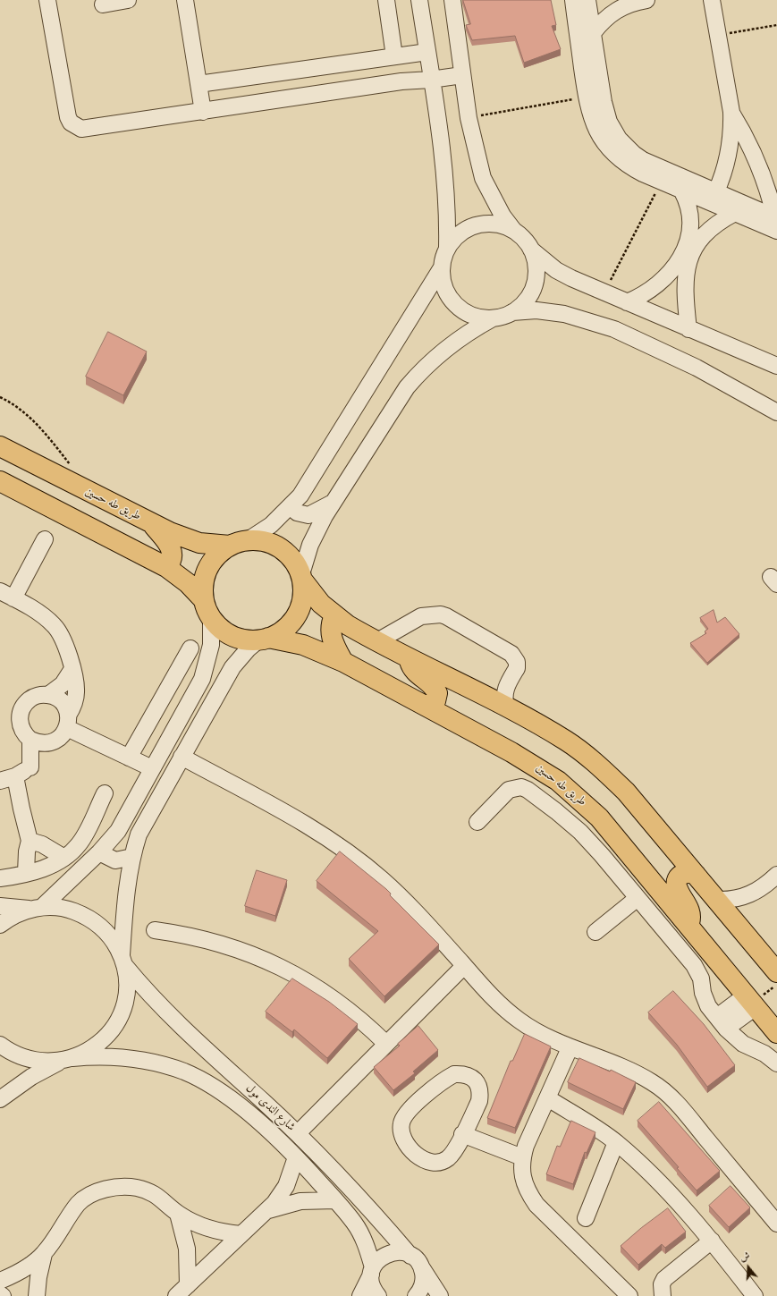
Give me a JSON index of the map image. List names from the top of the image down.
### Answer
{
  "streets": {
    "main road": ["طريق طه حسين"],
    "street": ["شارع الندى مول"]
  },
  "north": "top"
}
